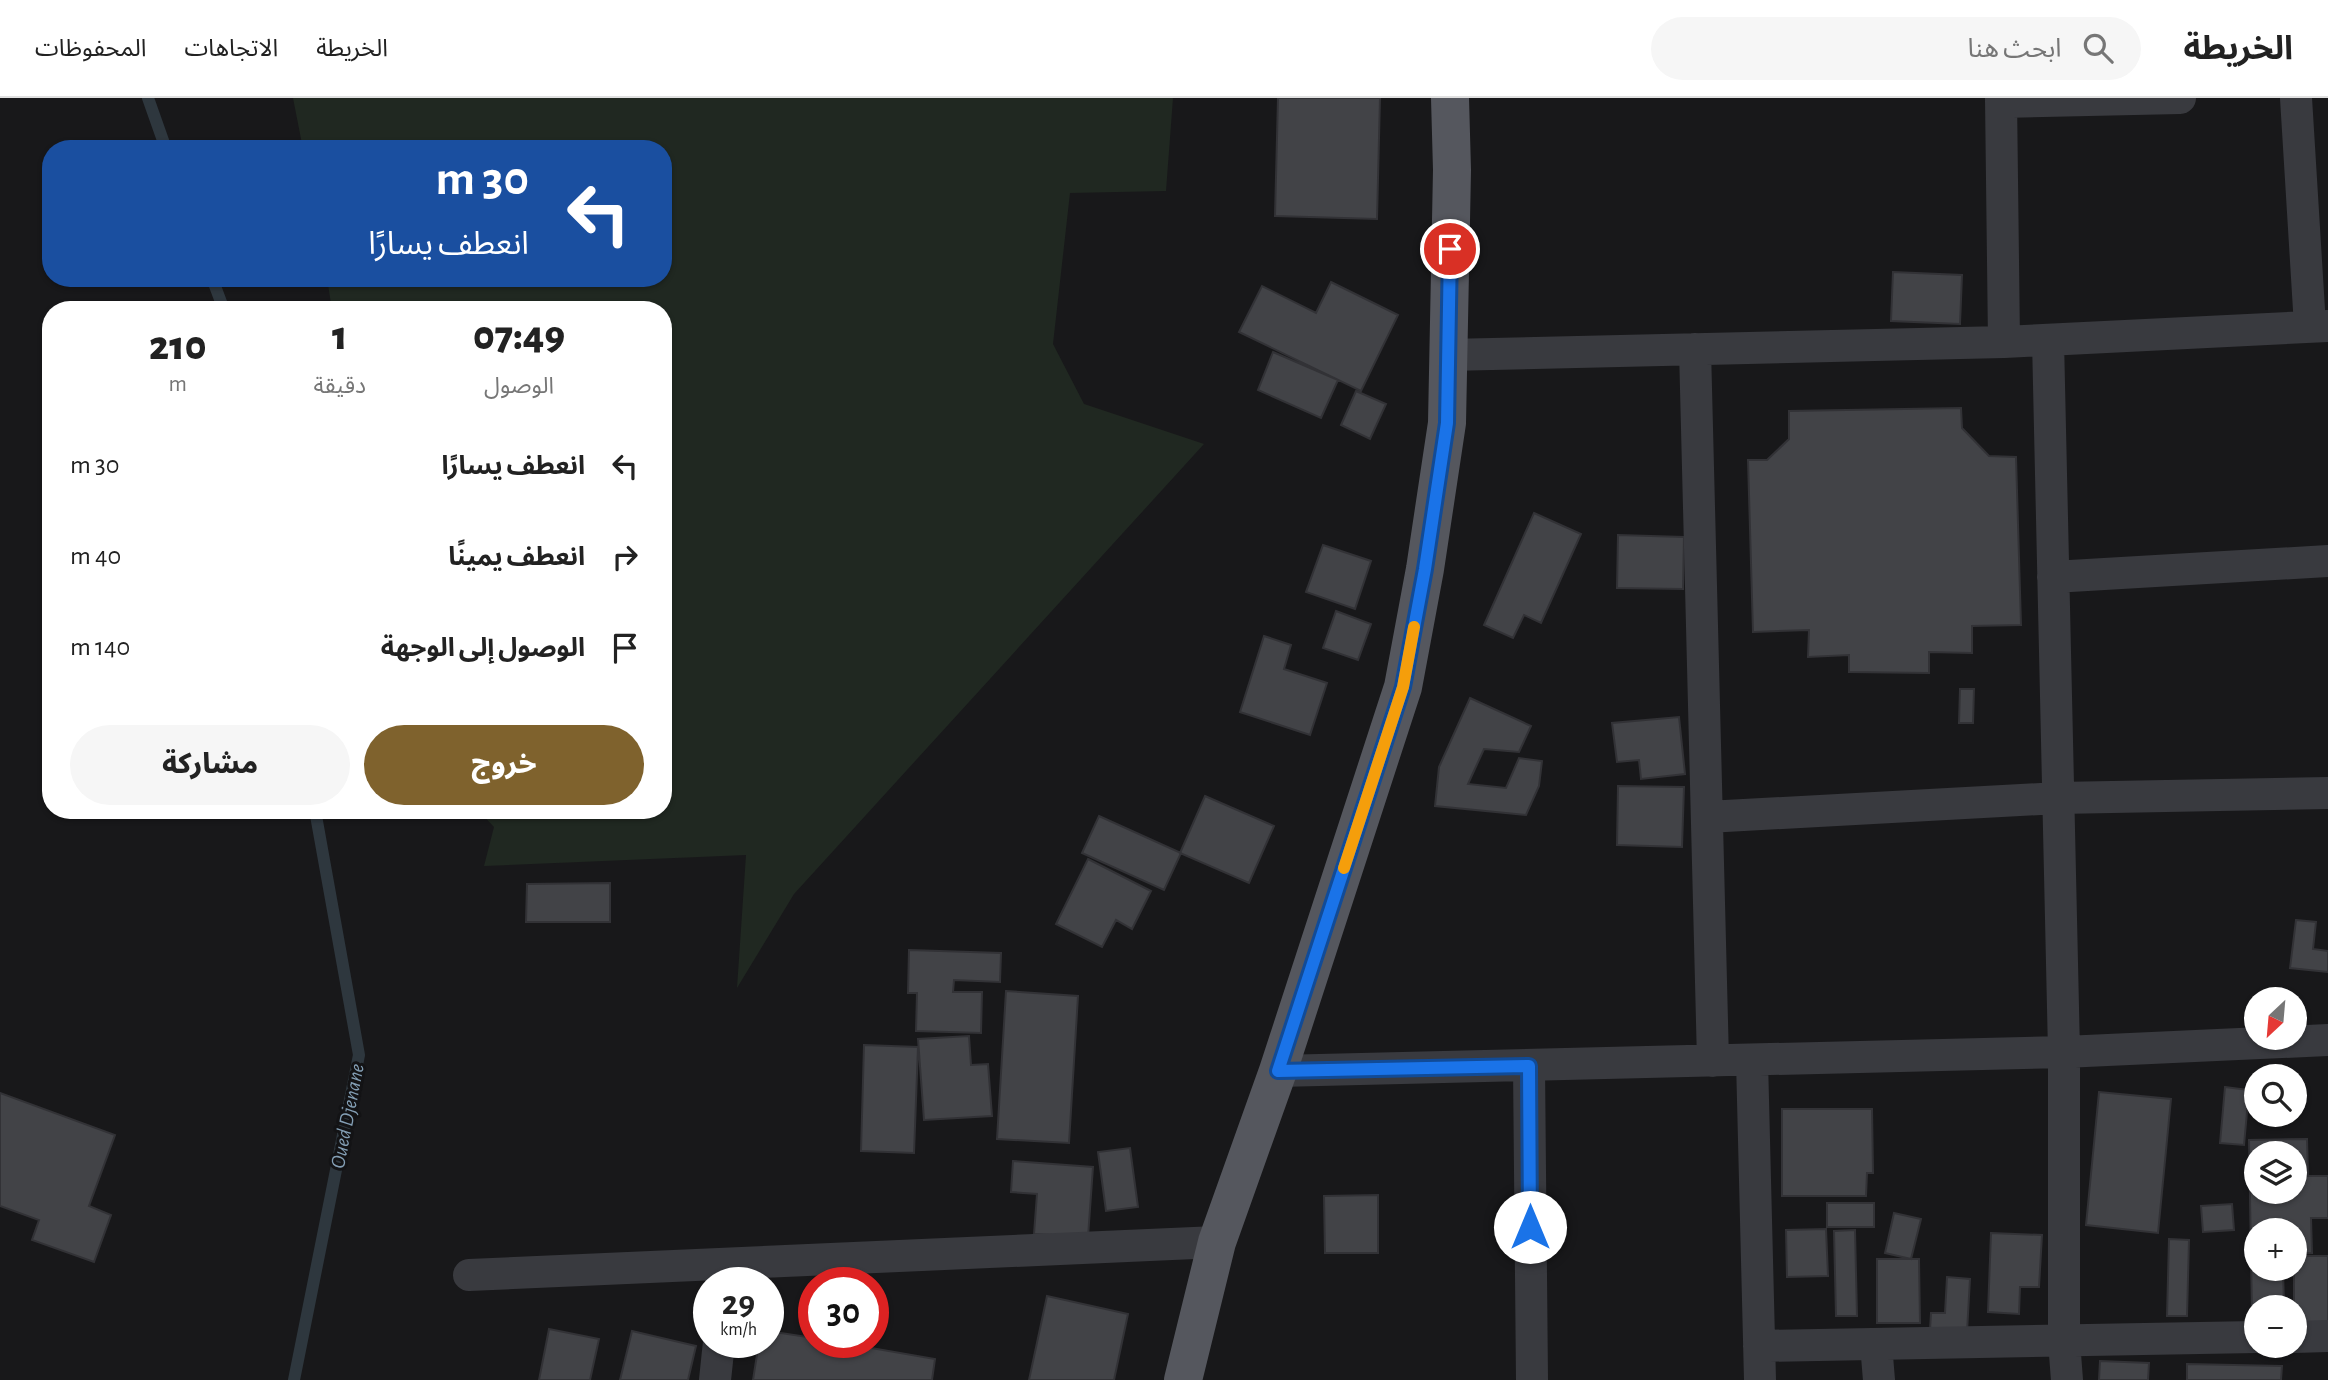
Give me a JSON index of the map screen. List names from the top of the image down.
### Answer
{
  "water": ["Oued Djenane"],
  "north": "bottom left",
  "page": {
    "header": "الخريطة",
    "search": "ابحث هنا",
    "nav": ["الخريطة", "الاتجاهات", "المحفوظات"],
    "turn": ["30 m", "انعطف يسارًا"],
    "eta": [
      "07:49",
      "الوصول",
      "1",
      "دقيقة",
      "210",
      "m"
    ],
    "list": [
      {
        "name": "انعطف يسارًا",
        "value": "30 m"
      },
      {
        "name": "انعطف يمينًا",
        "value": "40 m"
      },
      {
        "name": "الوصول إلى الوجهة",
        "value": "140 m"
      }
    ],
    "buttons": ["خروج", "مشاركة"],
    "map_buttons": ["+", "−"],
    "speed": "29 km/h",
    "limit": "30"
  }
}
